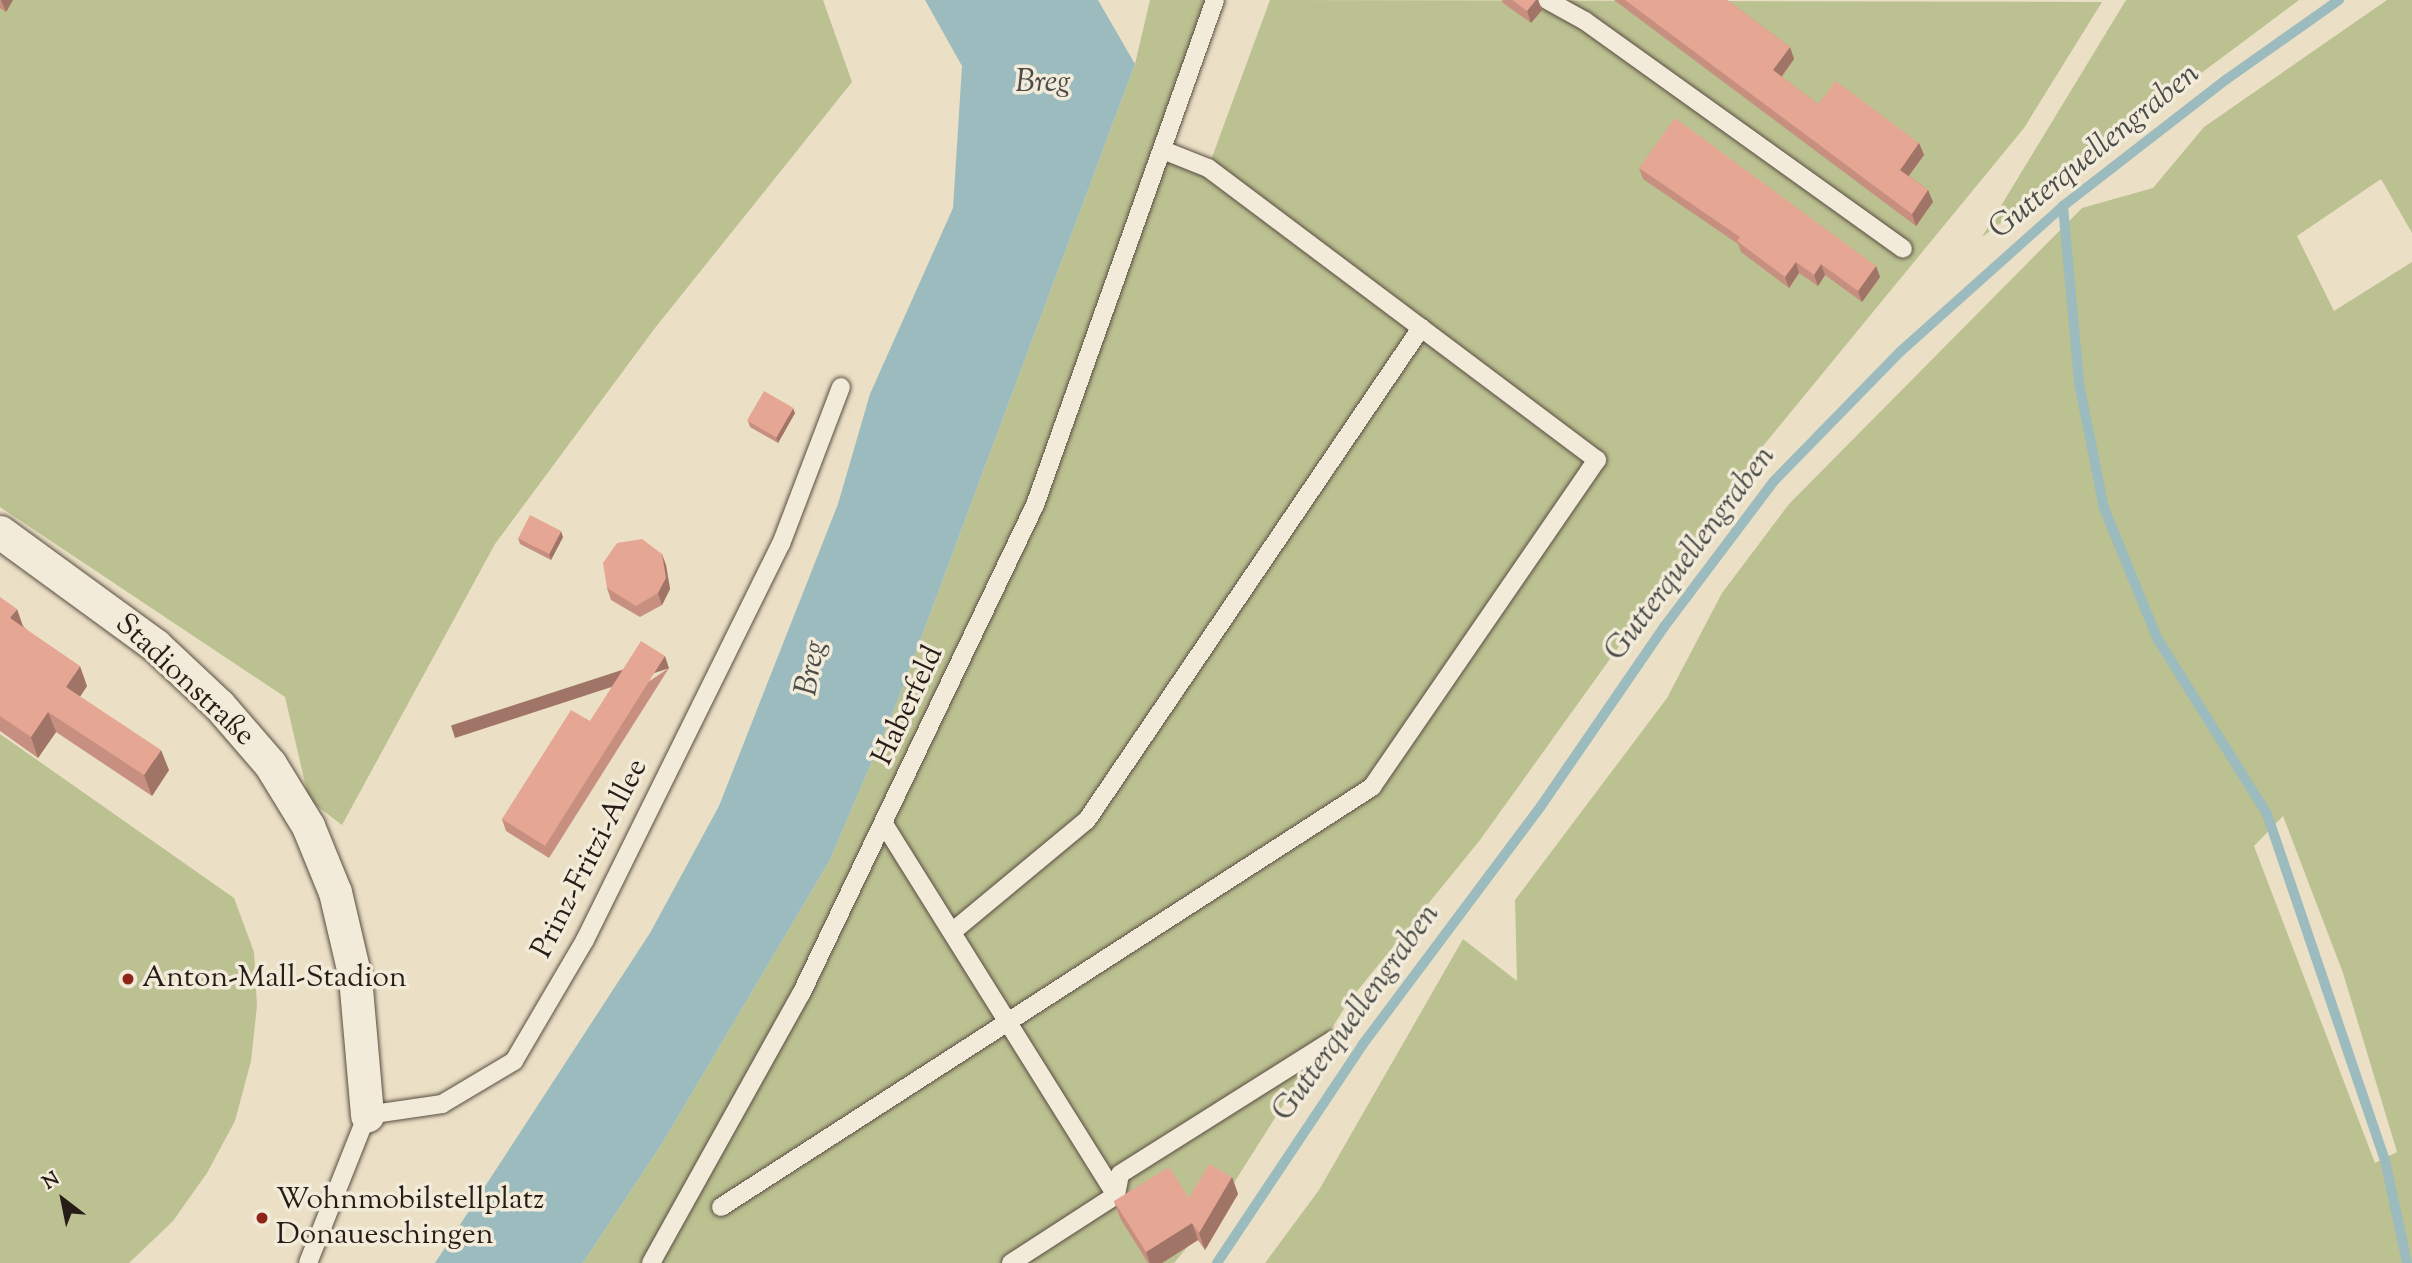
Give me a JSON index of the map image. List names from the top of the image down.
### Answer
{
  "streets": {
    "street": ["Stadionstraße"],
    "lane": ["Haberfeld", "Prinz-Fritzi-Allee"]
  },
  "crossings": [
    ["Stadionstraße", "Prinz-Fritzi-Allee"]
  ],
  "water": ["Breg", "Gutterquellengraben"],
  "places": ["Anton-Mall-Stadion", "Wohnmobilstellplatz Donaueschingen"],
  "north": "top left"
}
